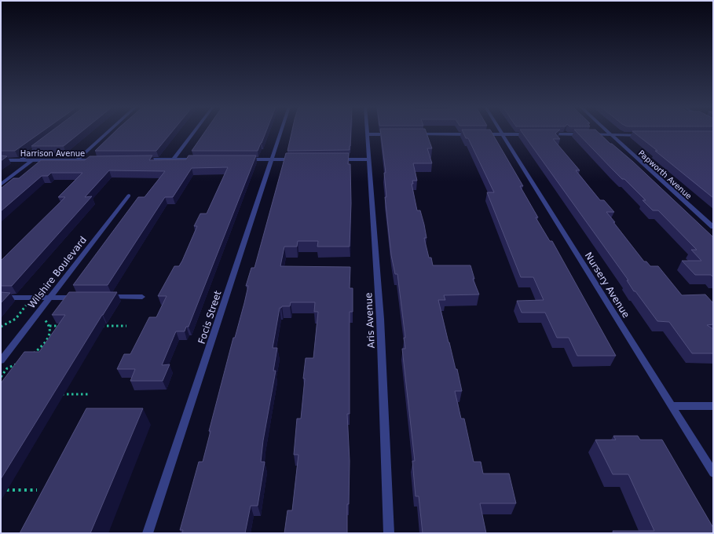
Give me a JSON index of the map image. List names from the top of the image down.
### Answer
{
  "streets": {
    "street": [
      "Harrison Avenue",
      "Papworth Avenue",
      "Wilshire Boulevard",
      "Nursery Avenue",
      "Focis Street",
      "Aris Avenue"
    ]
  }
}
